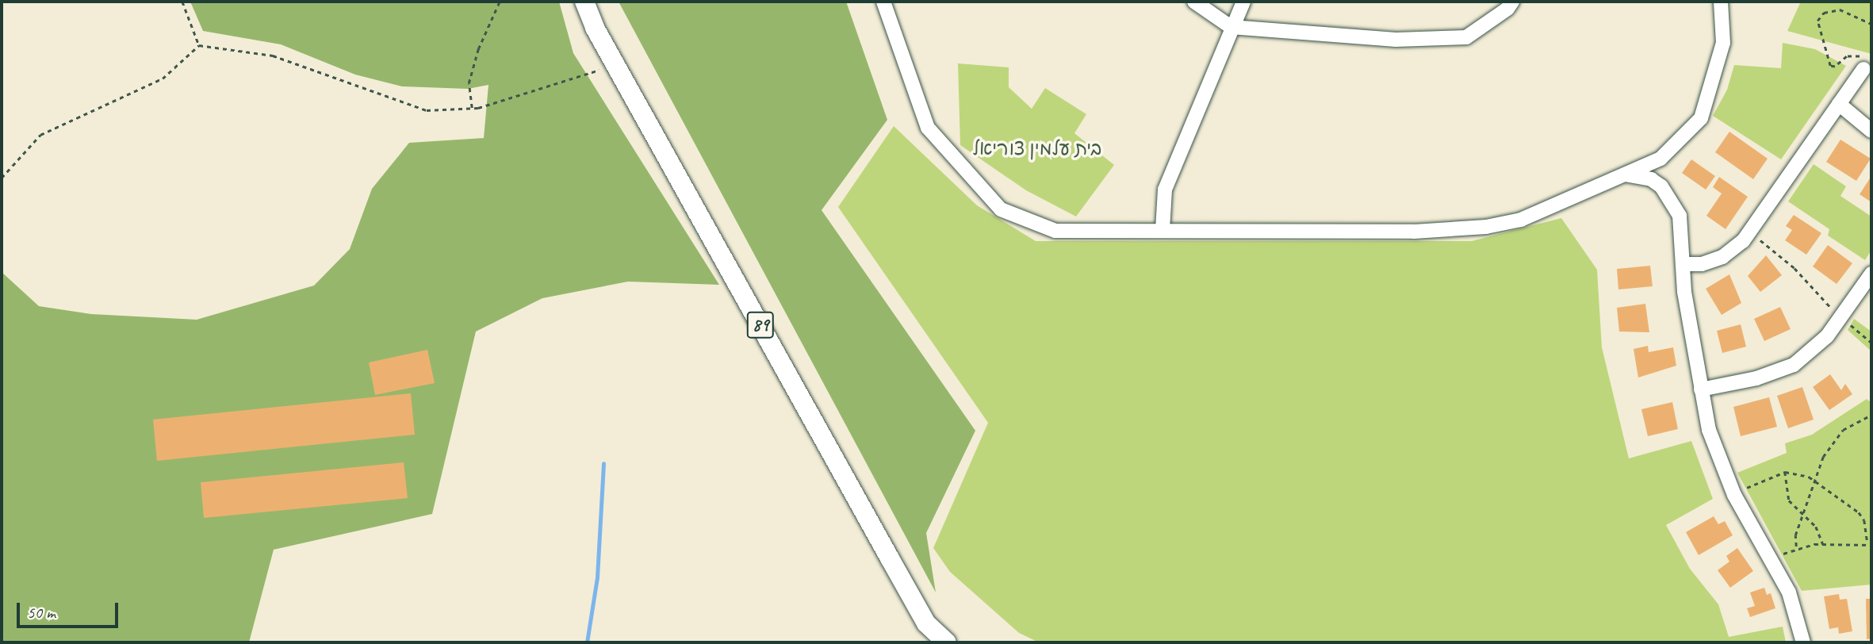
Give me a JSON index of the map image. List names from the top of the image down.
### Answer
{
  "streets": {
    "highway": ["89"]
  },
  "parks": ["בית עלמין צוריאל"],
  "scale_bar": "50 m"
}
